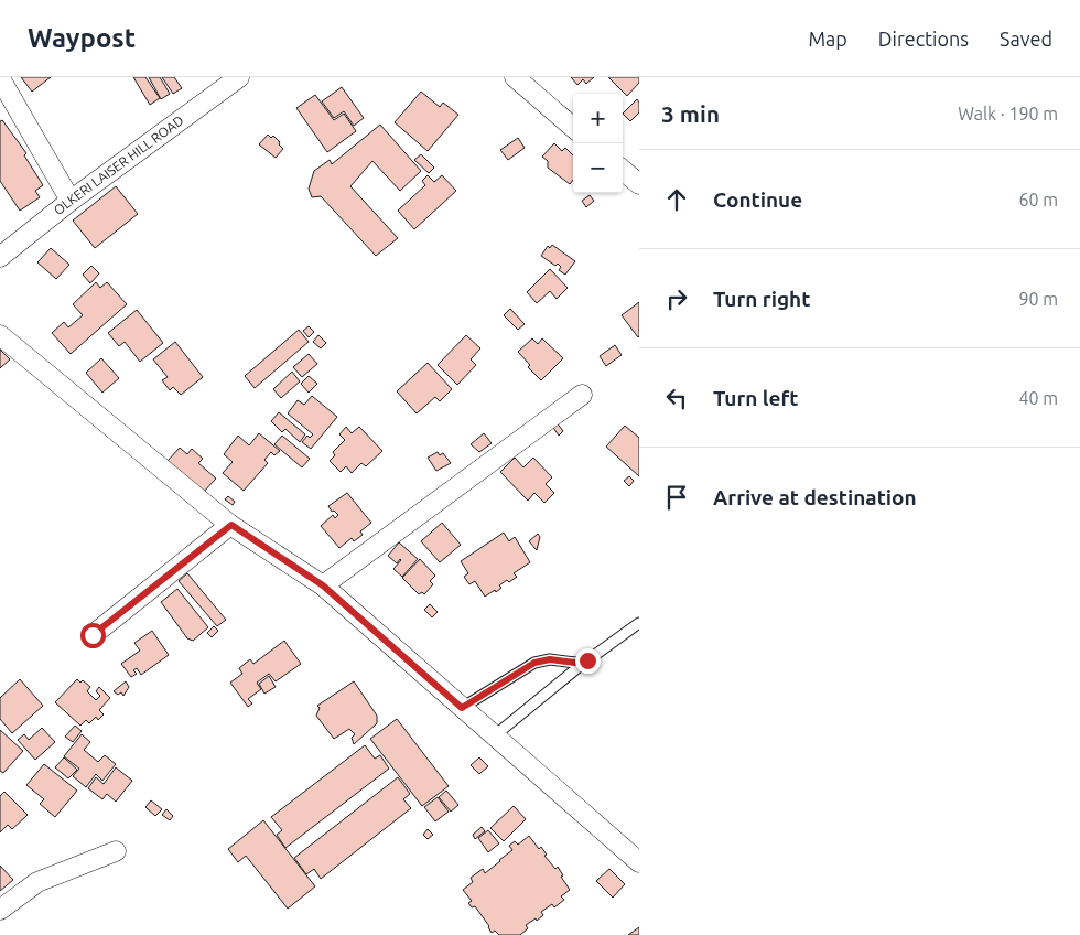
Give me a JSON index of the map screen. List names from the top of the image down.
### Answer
{
  "streets": {
    "street": ["OLKERI LAISER HILL ROAD"]
  },
  "page": {
    "header": "Waypost",
    "nav": ["Map", "Directions", "Saved"],
    "heading": ["3 min", "Walk · 190 m"],
    "map_buttons": ["+", "−"],
    "list": [
      ["Continue", "60 m"],
      ["Turn right", "90 m"],
      ["Turn left", "40 m"],
      "Arrive at destination"
    ]
  }
}
